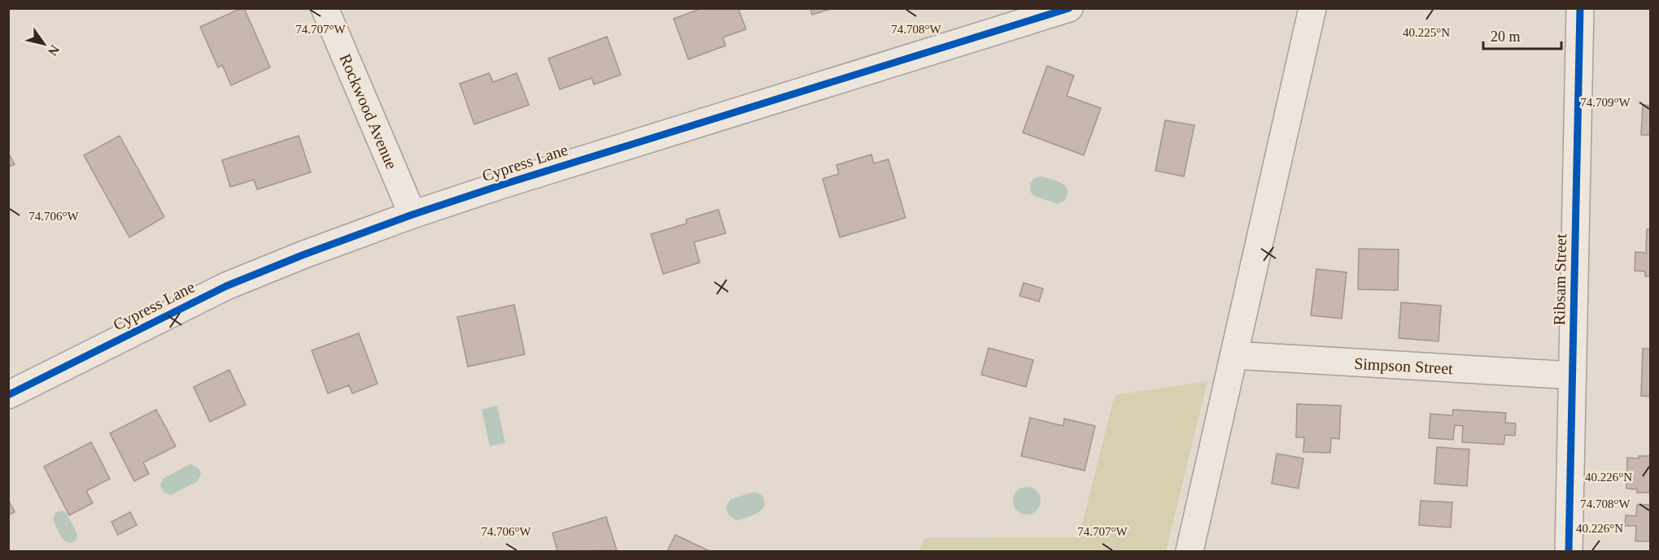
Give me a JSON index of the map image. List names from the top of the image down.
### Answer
{
  "streets": {
    "street": [
      "Rockwood Avenue",
      "Cypress Lane",
      "Ribsam Street",
      "Simpson Street"
    ]
  },
  "crossings": [
    ["Rockwood Avenue", "Cypress Lane"],
    ["Ribsam Street", "Simpson Street"]
  ],
  "scale_bar": "20 m",
  "north": "bottom right",
  "coordinates": [
    "74.707°W",
    "74.708°W",
    "40.225°N",
    "74.709°W",
    "74.706°W",
    "40.226°N"
  ]
}
